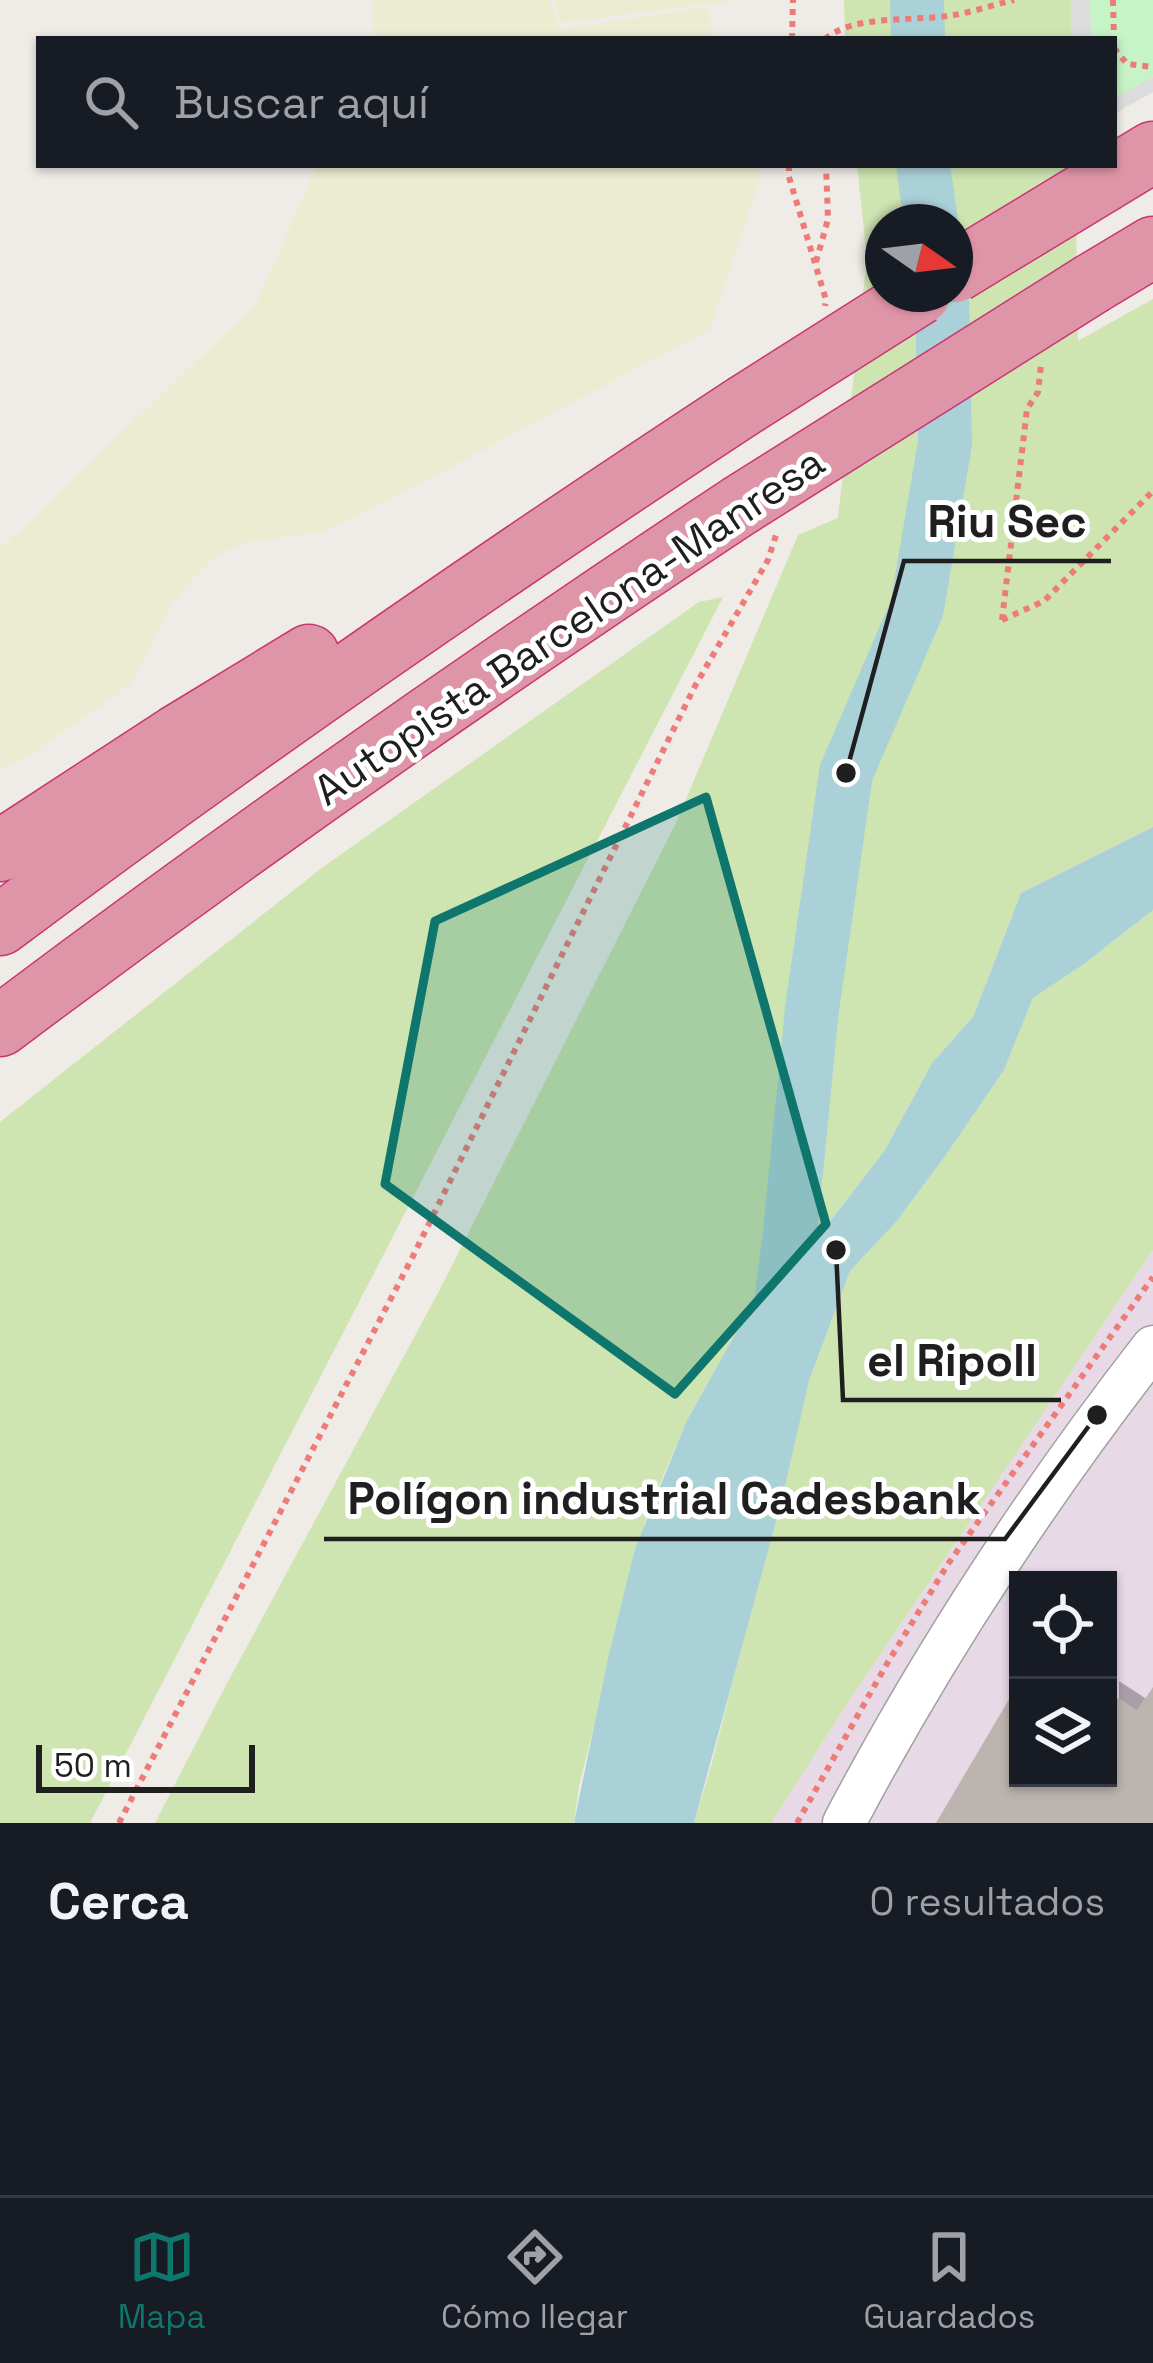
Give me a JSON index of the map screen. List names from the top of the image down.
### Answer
{
  "streets": {
    "highway": ["Autopista Barcelona-Manresa"]
  },
  "places": ["Riu Sec", "el Ripoll", "Polígon industrial Cadesbank"],
  "scale_bar": "50 m",
  "north": "right",
  "page": {
    "search": "Buscar aquí",
    "scale": "50 m",
    "heading": ["Cerca", "0 resultados"],
    "nav": ["Mapa", "Cómo llegar", "Guardados"]
  }
}
